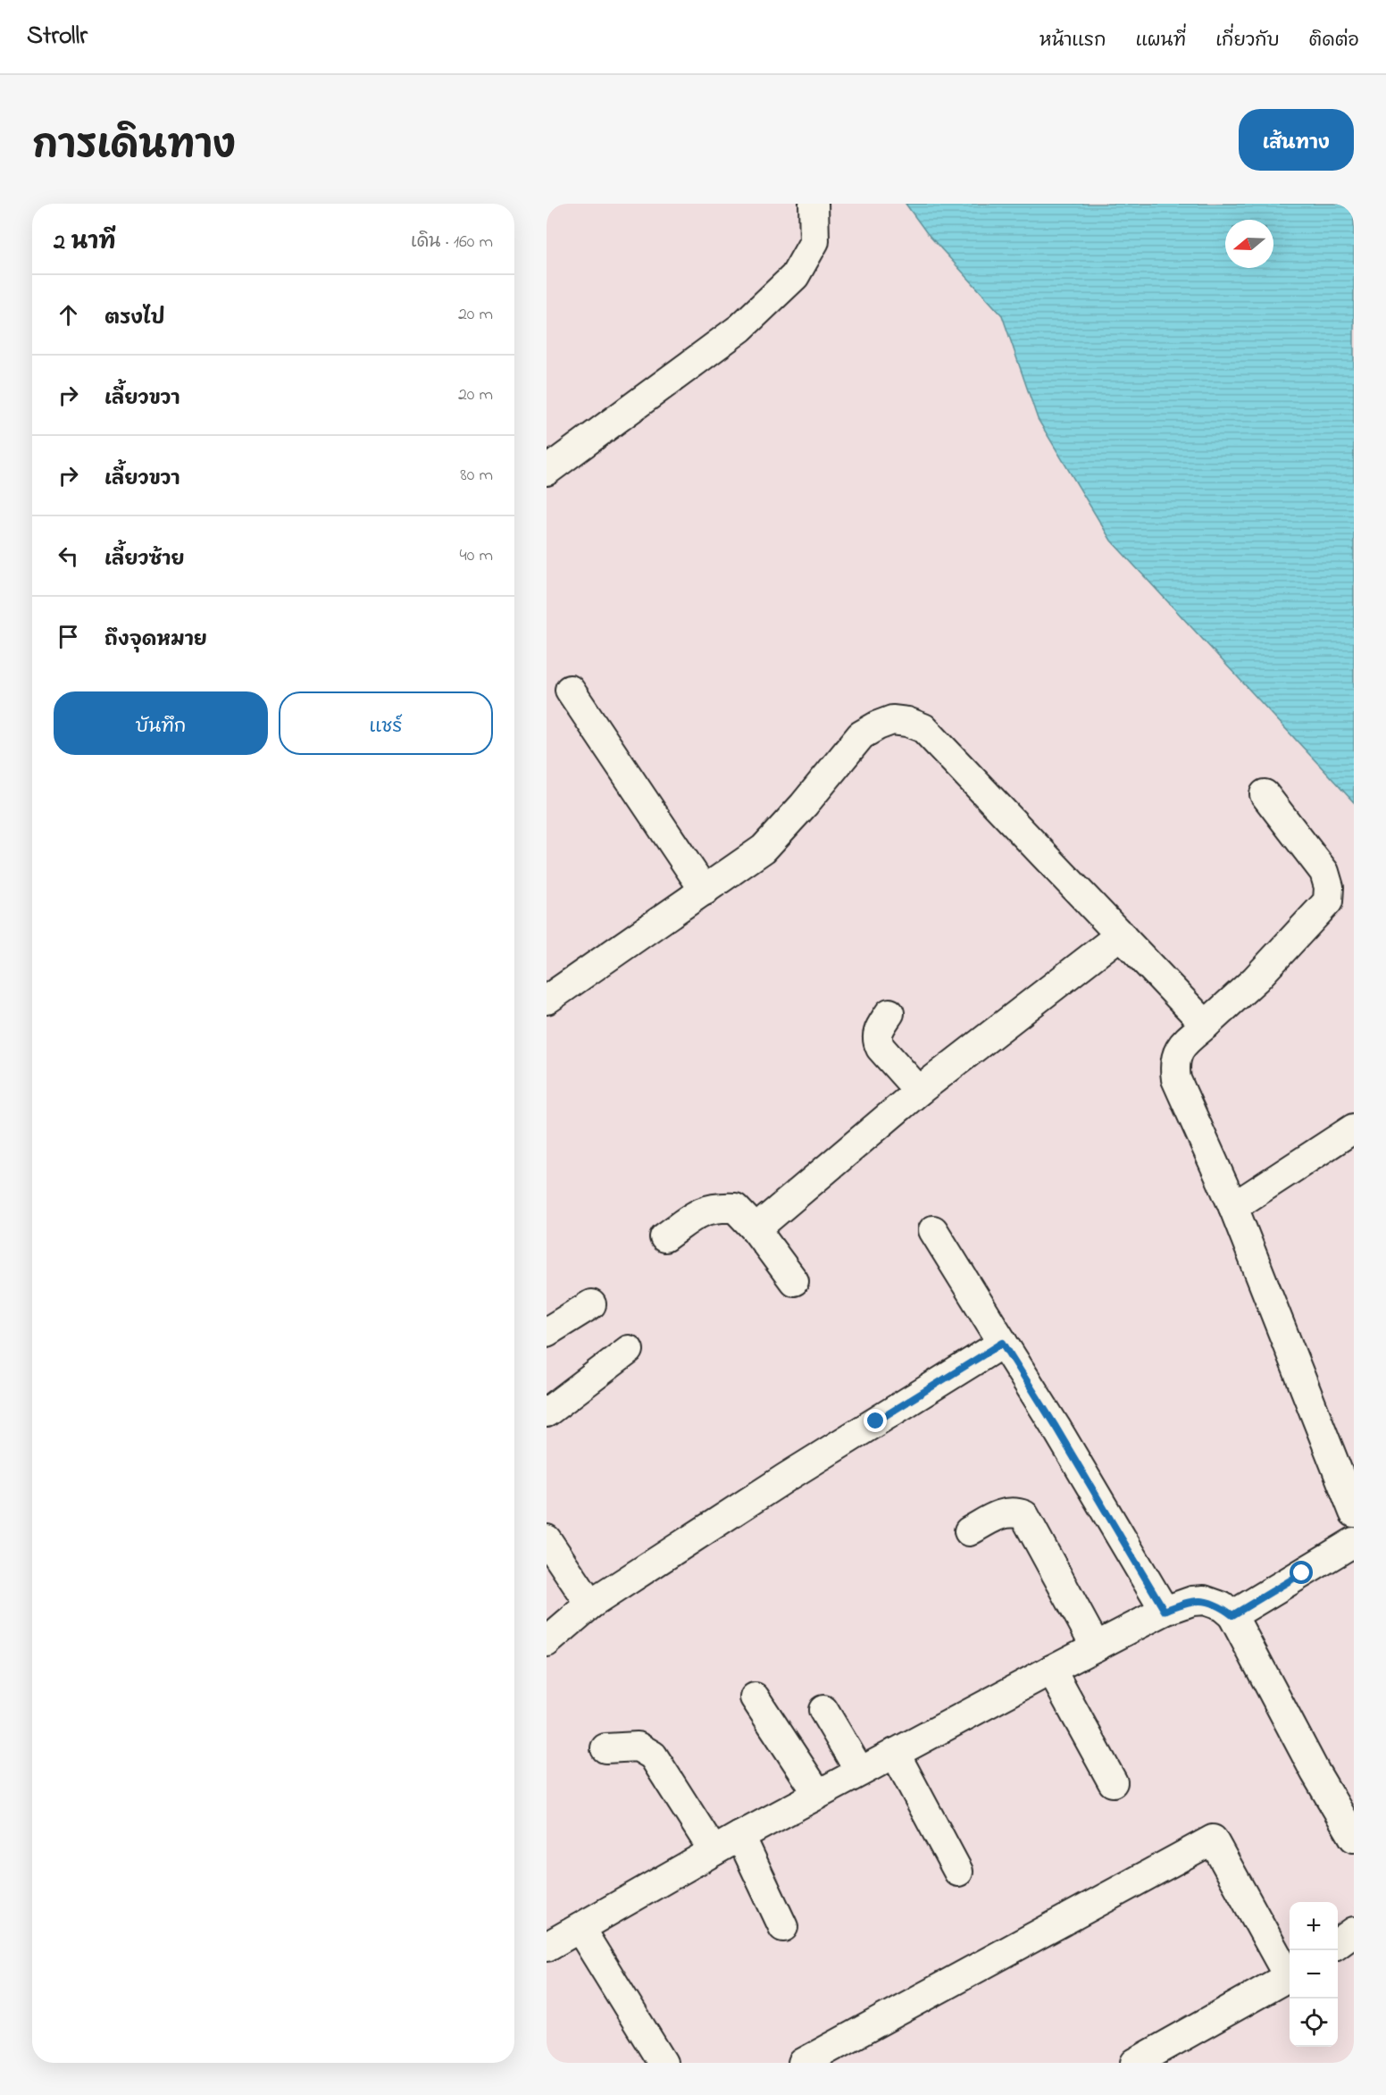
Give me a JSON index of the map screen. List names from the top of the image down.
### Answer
{
  "north": "left",
  "page": {
    "header": "Strollr",
    "nav": [
      "หน้าแรก",
      "แผนที่",
      "เกี่ยวกับ",
      "ติดต่อ"
    ],
    "title": "การเดินทาง",
    "buttons": [
      "เส้นทาง",
      ["บันทึก", "แชร์"]
    ],
    "heading": ["2 นาที", "เดิน · 160 m"],
    "list": [
      ["ตรงไป", "20 m"],
      ["เลี้ยวขวา", "20 m"],
      ["เลี้ยวขวา", "80 m"],
      ["เลี้ยวซ้าย", "40 m"],
      "ถึงจุดหมาย"
    ],
    "map_buttons": ["+", "−"]
  }
}
